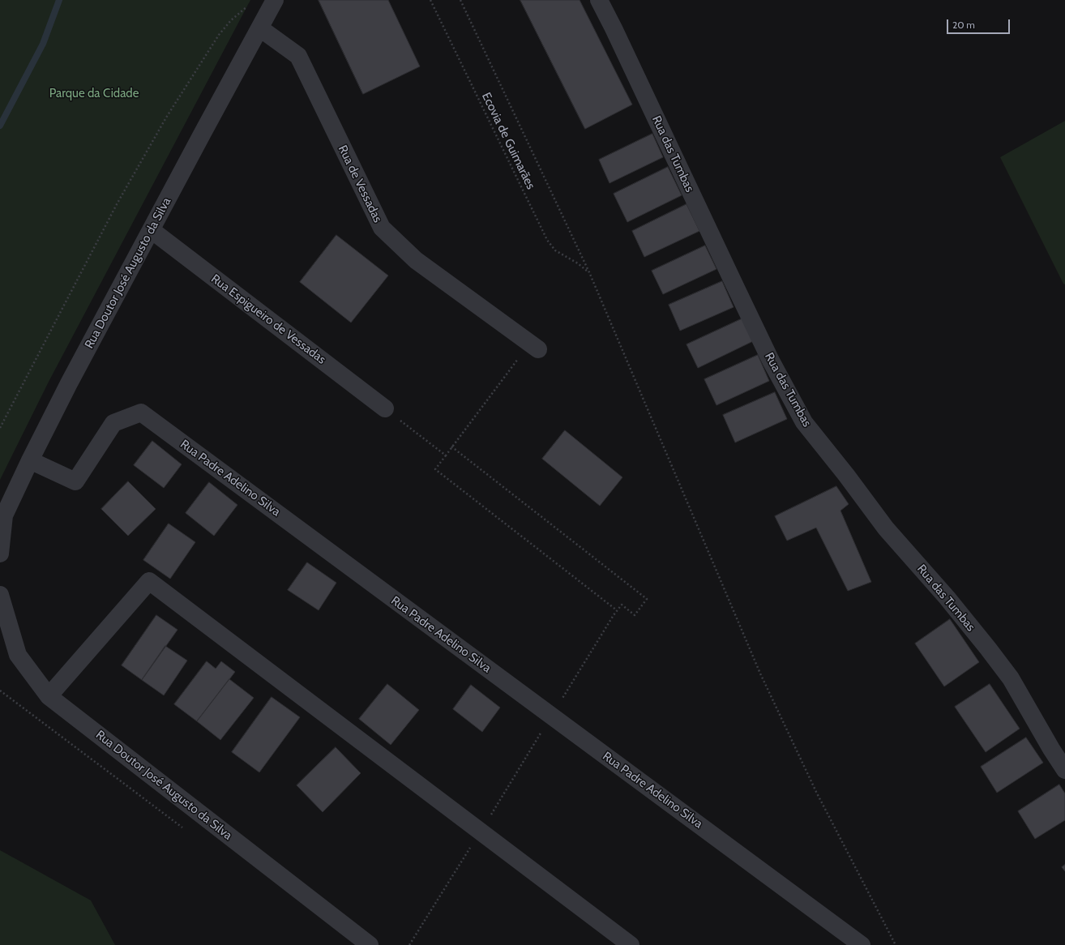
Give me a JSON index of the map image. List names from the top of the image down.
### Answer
{
  "streets": {
    "street": [
      "Rua das Tumbas",
      "Rua de Vessadas",
      "Rua Doutor José Augusto da Silva",
      "Rua Espigueiro de Vessadas",
      "Rua Padre Adelino Silva"
    ],
    "path": ["Ecovia de Guimarães"]
  },
  "crossings": [
    ["Rua de Vessadas", "Rua Doutor José Augusto da Silva"],
    ["Rua Doutor José Augusto da Silva", "Rua Espigueiro de Vessadas"],
    ["Rua Doutor José Augusto da Silva", "Rua Padre Adelino Silva"]
  ],
  "parks": ["Parque da Cidade"],
  "scale_bar": "20 m"
}
